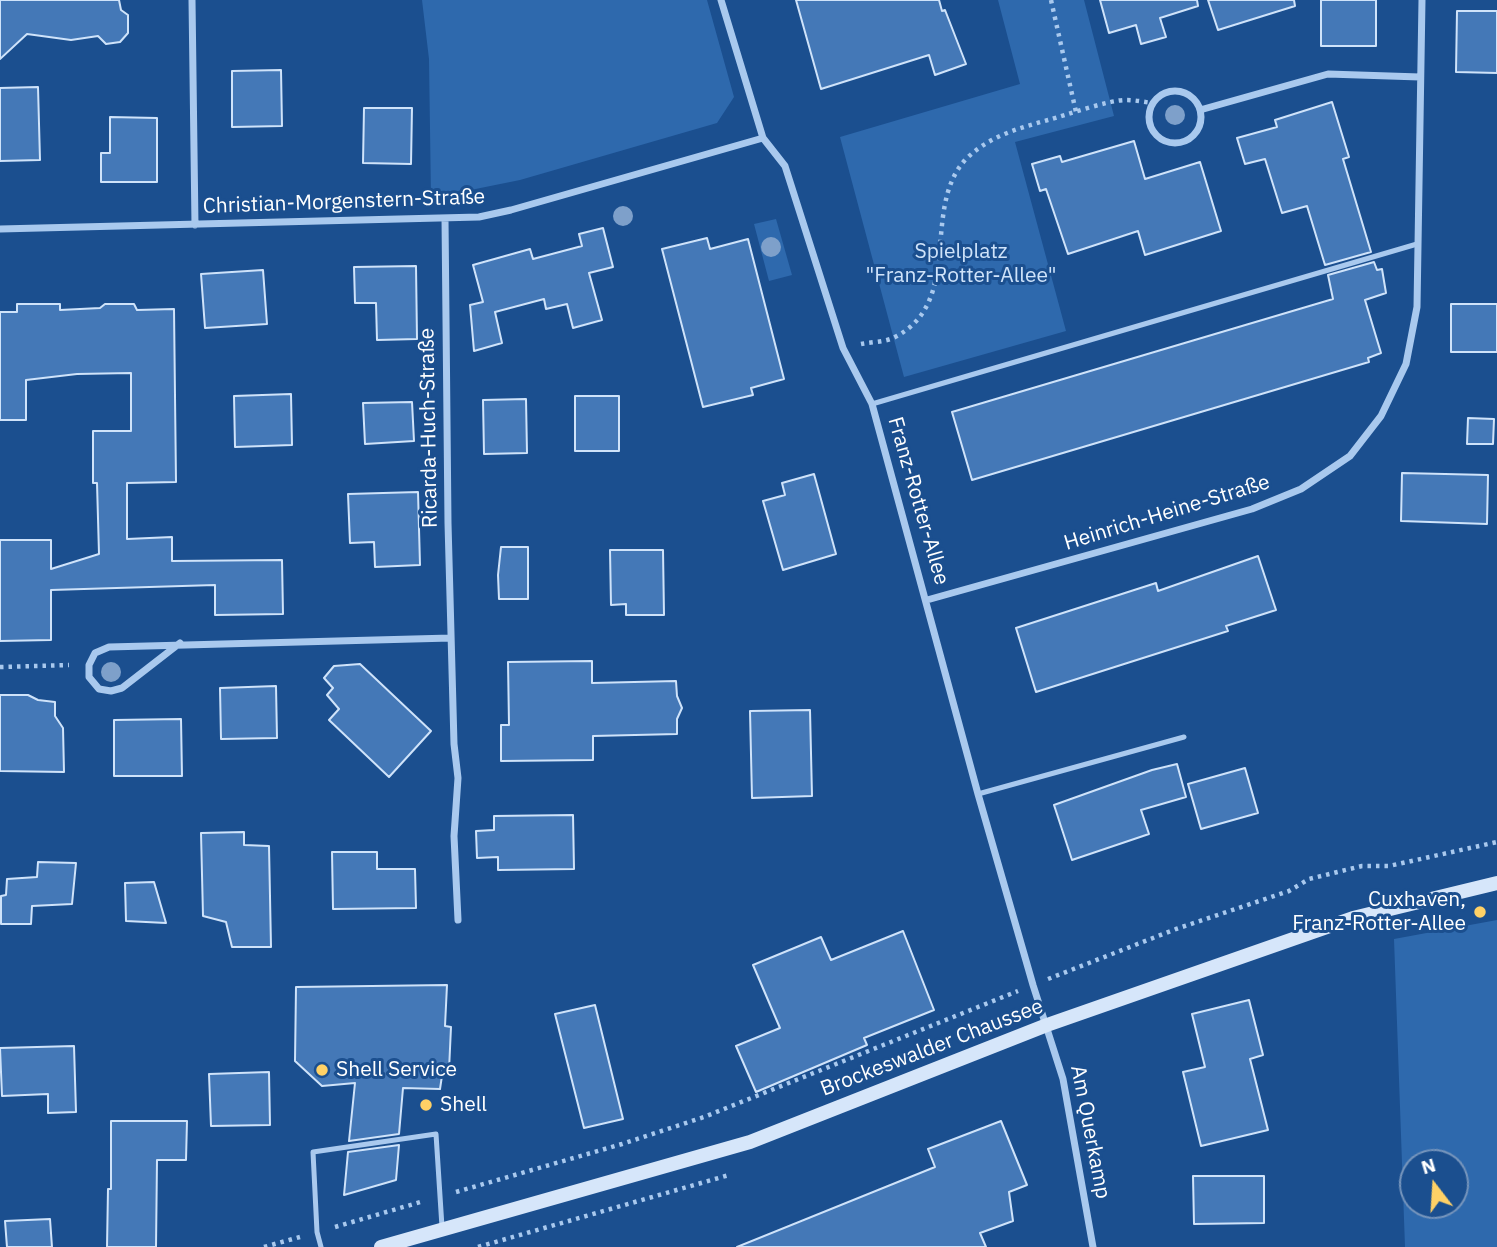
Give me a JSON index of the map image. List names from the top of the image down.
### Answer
{
  "streets": {
    "street": [
      "Christian-Morgenstern-Straße",
      "Ricarda-Huch-Straße",
      "Franz-Rotter-Allee",
      "Heinrich-Heine-Straße",
      "Brockeswalder Chaussee",
      "Am Querkamp"
    ]
  },
  "crossings": [
    ["Christian-Morgenstern-Straße", "Ricarda-Huch-Straße"],
    ["Christian-Morgenstern-Straße", "Franz-Rotter-Allee"],
    ["Franz-Rotter-Allee", "Heinrich-Heine-Straße"],
    ["Franz-Rotter-Allee", "Brockeswalder Chaussee"],
    ["Franz-Rotter-Allee", "Am Querkamp"],
    ["Brockeswalder Chaussee", "Am Querkamp"]
  ],
  "parks": ["Spielplatz \"Franz-Rotter-Allee\""],
  "places": ["Cuxhaven, Franz-Rotter-Allee", "Shell Service", "Shell"],
  "north": "top"
}
